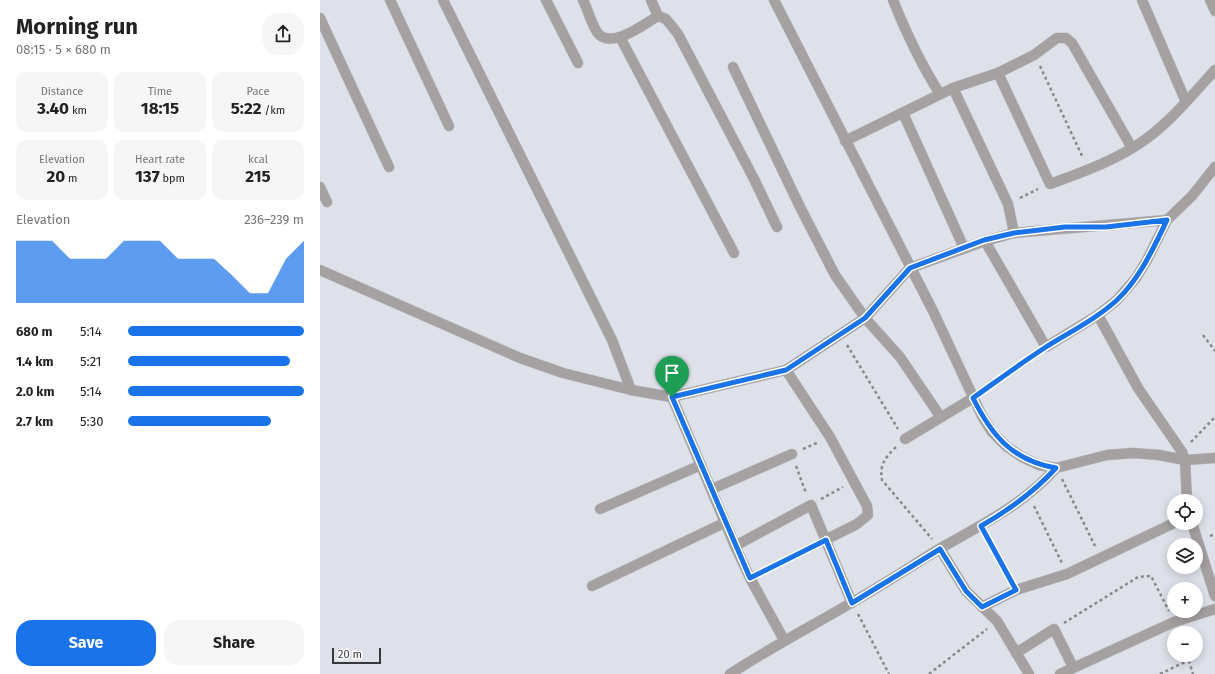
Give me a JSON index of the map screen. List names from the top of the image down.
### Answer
{
  "scale_bar": "20 m",
  "page": {
    "heading": ["Morning run", "08:15 · 5 × 680 m"],
    "stats": [
      ["Distance", "3.40 km"],
      ["Time", "18:15"],
      ["Pace", "5:22 /km"],
      ["Elevation", "20 m"],
      ["Heart rate", "137 bpm"],
      ["kcal", "215"]
    ],
    "chart": ["Elevation", "236–239 m"],
    "list": [
      {
        "name": "680 m",
        "note": "5:14"
      },
      {
        "name": "1.4 km",
        "note": "5:21"
      },
      {
        "name": "2.0 km",
        "note": "5:14"
      },
      {
        "name": "2.7 km",
        "note": "5:30"
      }
    ],
    "map_buttons": ["+", "−"],
    "buttons": ["Save", "Share"],
    "scale": "20 m"
  }
}
